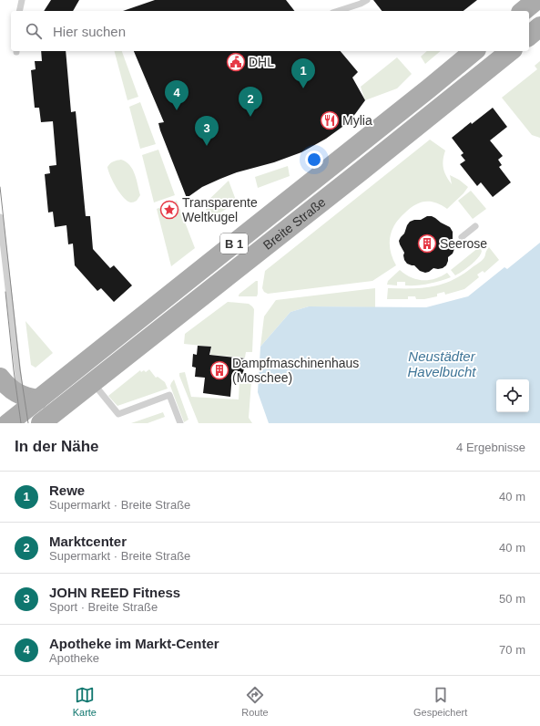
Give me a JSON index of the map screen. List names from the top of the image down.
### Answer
{
  "streets": {
    "main road": ["Breite Straße", "B 1"]
  },
  "water": ["Neustädter Havelbucht"],
  "places": {
    "public building": ["DHL"],
    "restaurant": ["Mylia"],
    "place": ["Transparente Weltkugel"],
    "building": ["Seerose", "Dampfmaschinenhaus (Moschee)"]
  },
  "page": {
    "search": "Hier suchen",
    "pins": [
      "1",
      "4",
      "2",
      "3"
    ],
    "heading": ["In der Nähe", "4 Ergebnisse"],
    "list": [
      {
        "mark": "1",
        "name": "Rewe",
        "note": "Supermarkt · Breite Straße",
        "value": "40 m"
      },
      {
        "mark": "2",
        "name": "Marktcenter",
        "note": "Supermarkt · Breite Straße",
        "value": "40 m"
      },
      {
        "mark": "3",
        "name": "JOHN REED Fitness",
        "note": "Sport · Breite Straße",
        "value": "50 m"
      },
      {
        "mark": "4",
        "name": "Apotheke im Markt-Center",
        "note": "Apotheke",
        "value": "70 m"
      }
    ],
    "nav": ["Karte", "Route", "Gespeichert"]
  }
}
